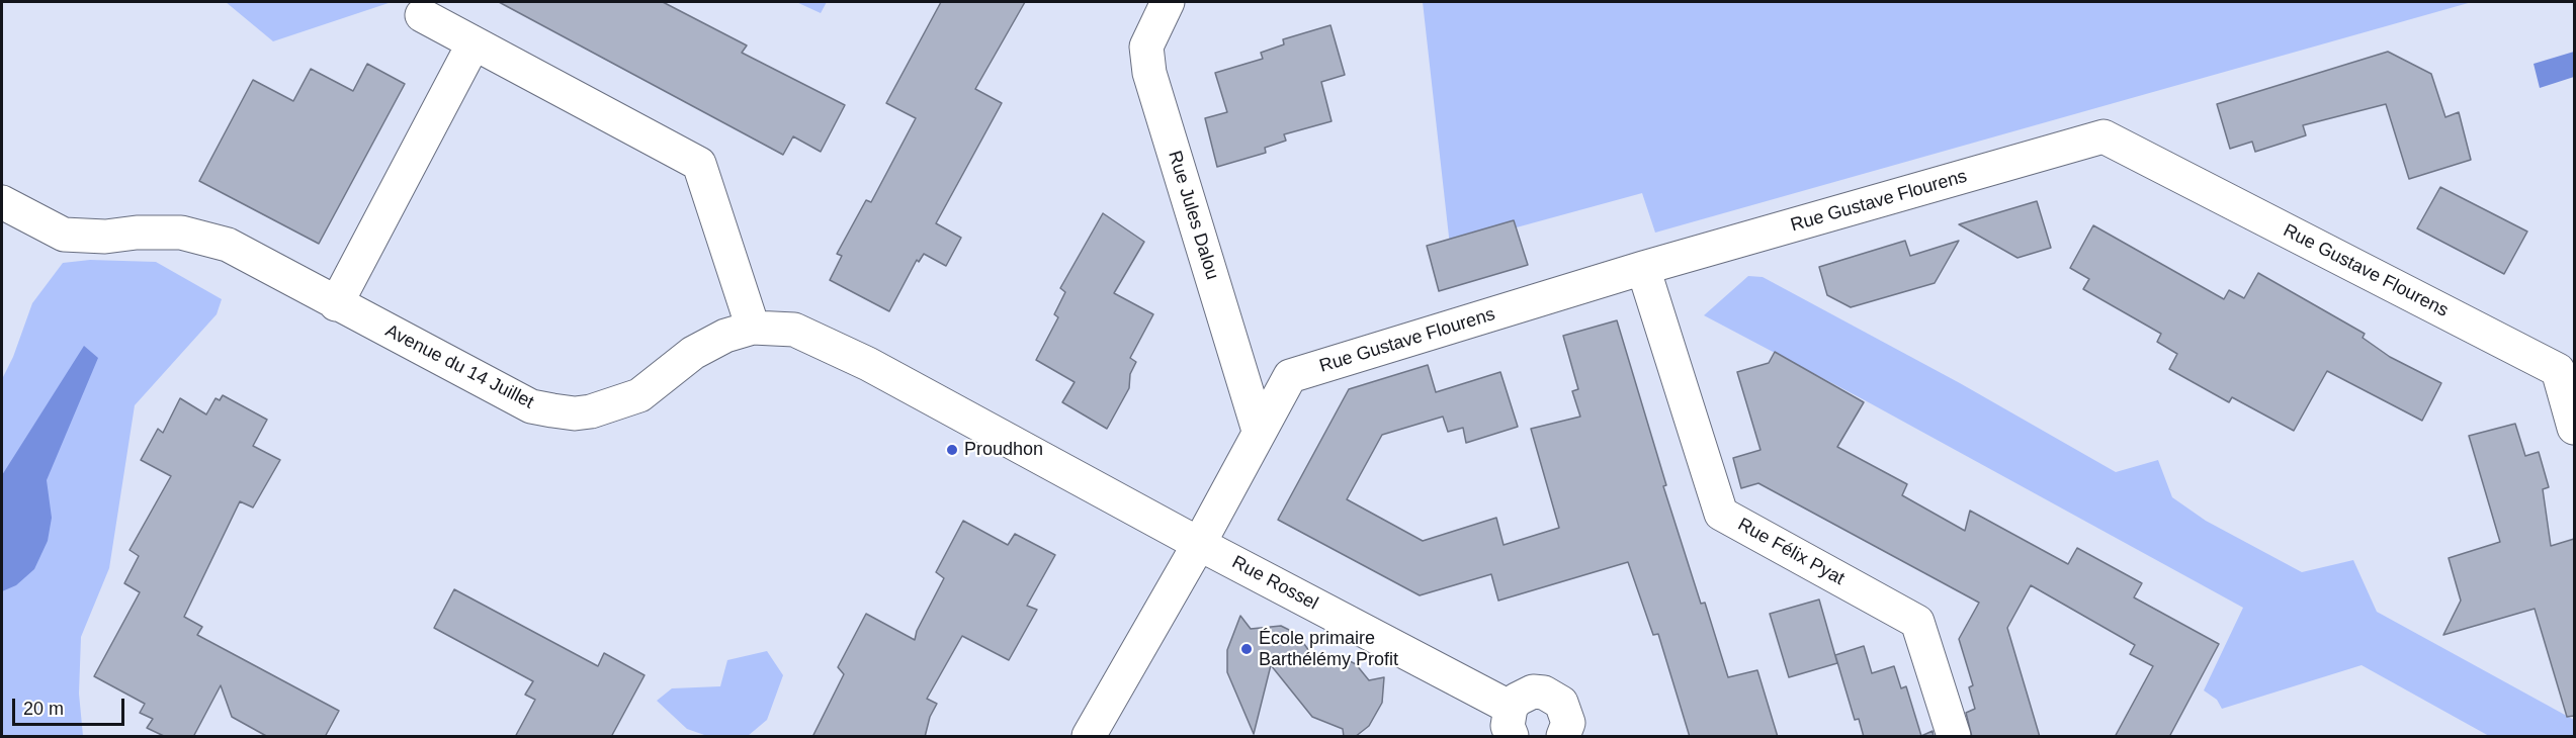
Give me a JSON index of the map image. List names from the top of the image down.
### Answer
{
  "streets": {
    "street": [
      "Rue Gustave Flourens",
      "Rue Jules Dalou",
      "Avenue du 14 Juillet",
      "Rue Félix Pyat",
      "Rue Rossel"
    ]
  },
  "crossings": [
    ["Rue Gustave Flourens", "Rue Jules Dalou"],
    ["Rue Gustave Flourens", "Avenue du 14 Juillet"],
    ["Rue Gustave Flourens", "Rue Félix Pyat"],
    ["Rue Gustave Flourens", "Rue Rossel"],
    ["Avenue du 14 Juillet", "Rue Rossel"]
  ],
  "places": ["Proudhon", "École primaire Barthélémy Profit"],
  "scale_bar": "20 m"
}
